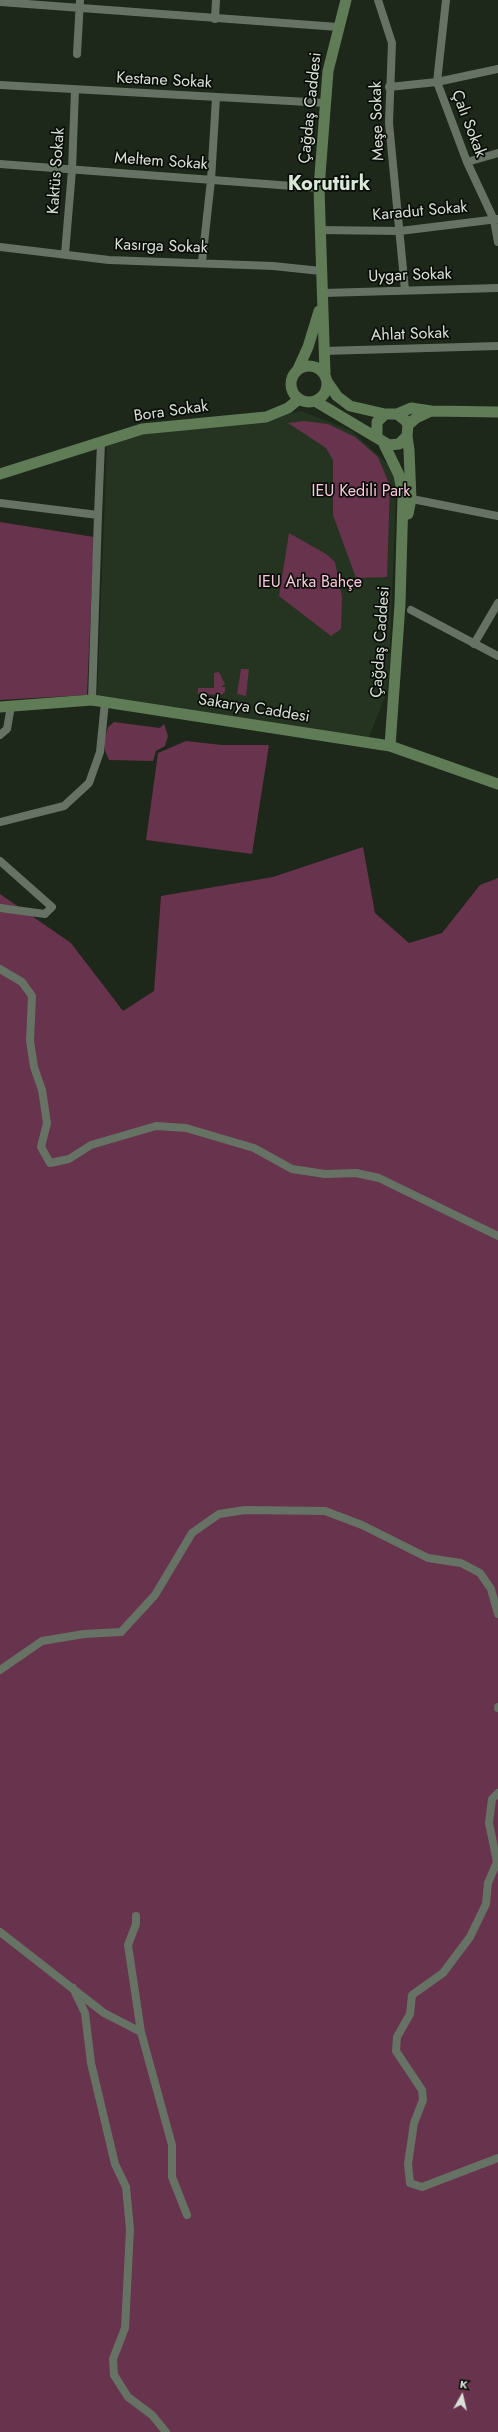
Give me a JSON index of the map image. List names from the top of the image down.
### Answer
{
  "streets": {
    "main road": ["Çağdaş Caddesi", "Bora Sokak", "Sakarya Caddesi"],
    "street": [
      "Kestane Sokak",
      "Meşe Sokak",
      "Çalı Sokak",
      "Meltem Sokak",
      "Kaktüs Sokak",
      "Karadut Sokak",
      "Kasırga Sokak",
      "Uygar Sokak",
      "Ahlat Sokak"
    ]
  },
  "crossings": [
    ["Kestane Sokak", "Çağdaş Caddesi"],
    ["Kestane Sokak", "Kaktüs Sokak"],
    ["Çağdaş Caddesi", "Meltem Sokak"],
    ["Çağdaş Caddesi", "Karadut Sokak"],
    ["Çağdaş Caddesi", "Kasırga Sokak"],
    ["Çağdaş Caddesi", "Uygar Sokak"],
    ["Çağdaş Caddesi", "Ahlat Sokak"],
    ["Çağdaş Caddesi", "Bora Sokak"],
    ["Çağdaş Caddesi", "Sakarya Caddesi"],
    ["Meşe Sokak", "Karadut Sokak"],
    ["Meşe Sokak", "Uygar Sokak"],
    ["Çalı Sokak", "Karadut Sokak"],
    ["Meltem Sokak", "Kaktüs Sokak"],
    ["Kaktüs Sokak", "Kasırga Sokak"]
  ],
  "districts": ["Korutürk"],
  "parks": ["IEU Kedili Park", "IEU Arka Bahçe"],
  "north": "top"
}
